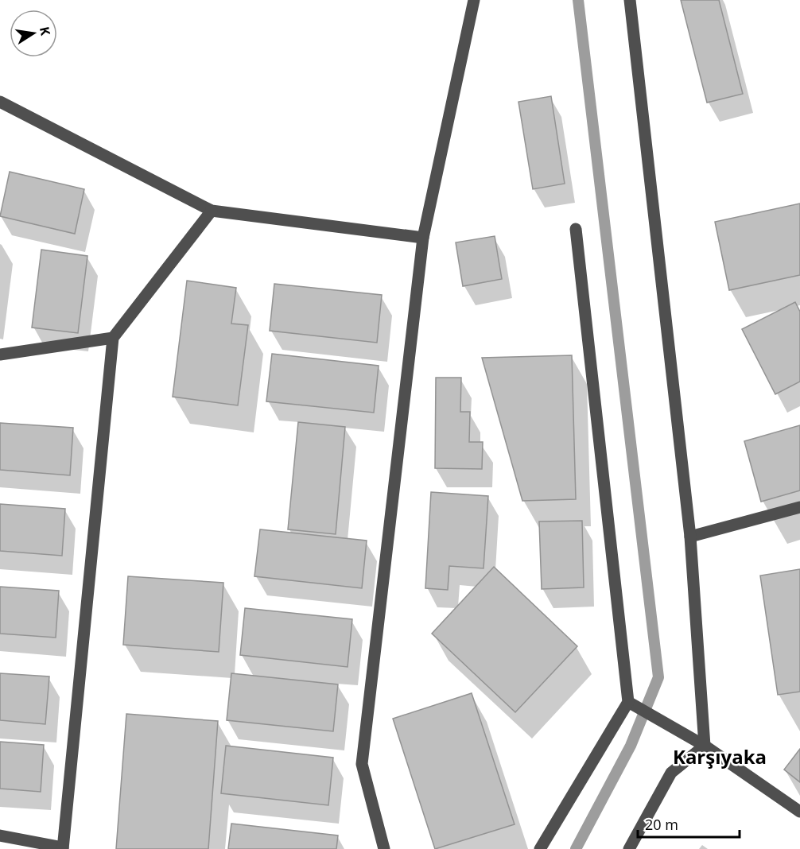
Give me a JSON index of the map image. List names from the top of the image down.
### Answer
{
  "districts": ["Karşıyaka"],
  "scale_bar": "20 m",
  "north": "right"
}
